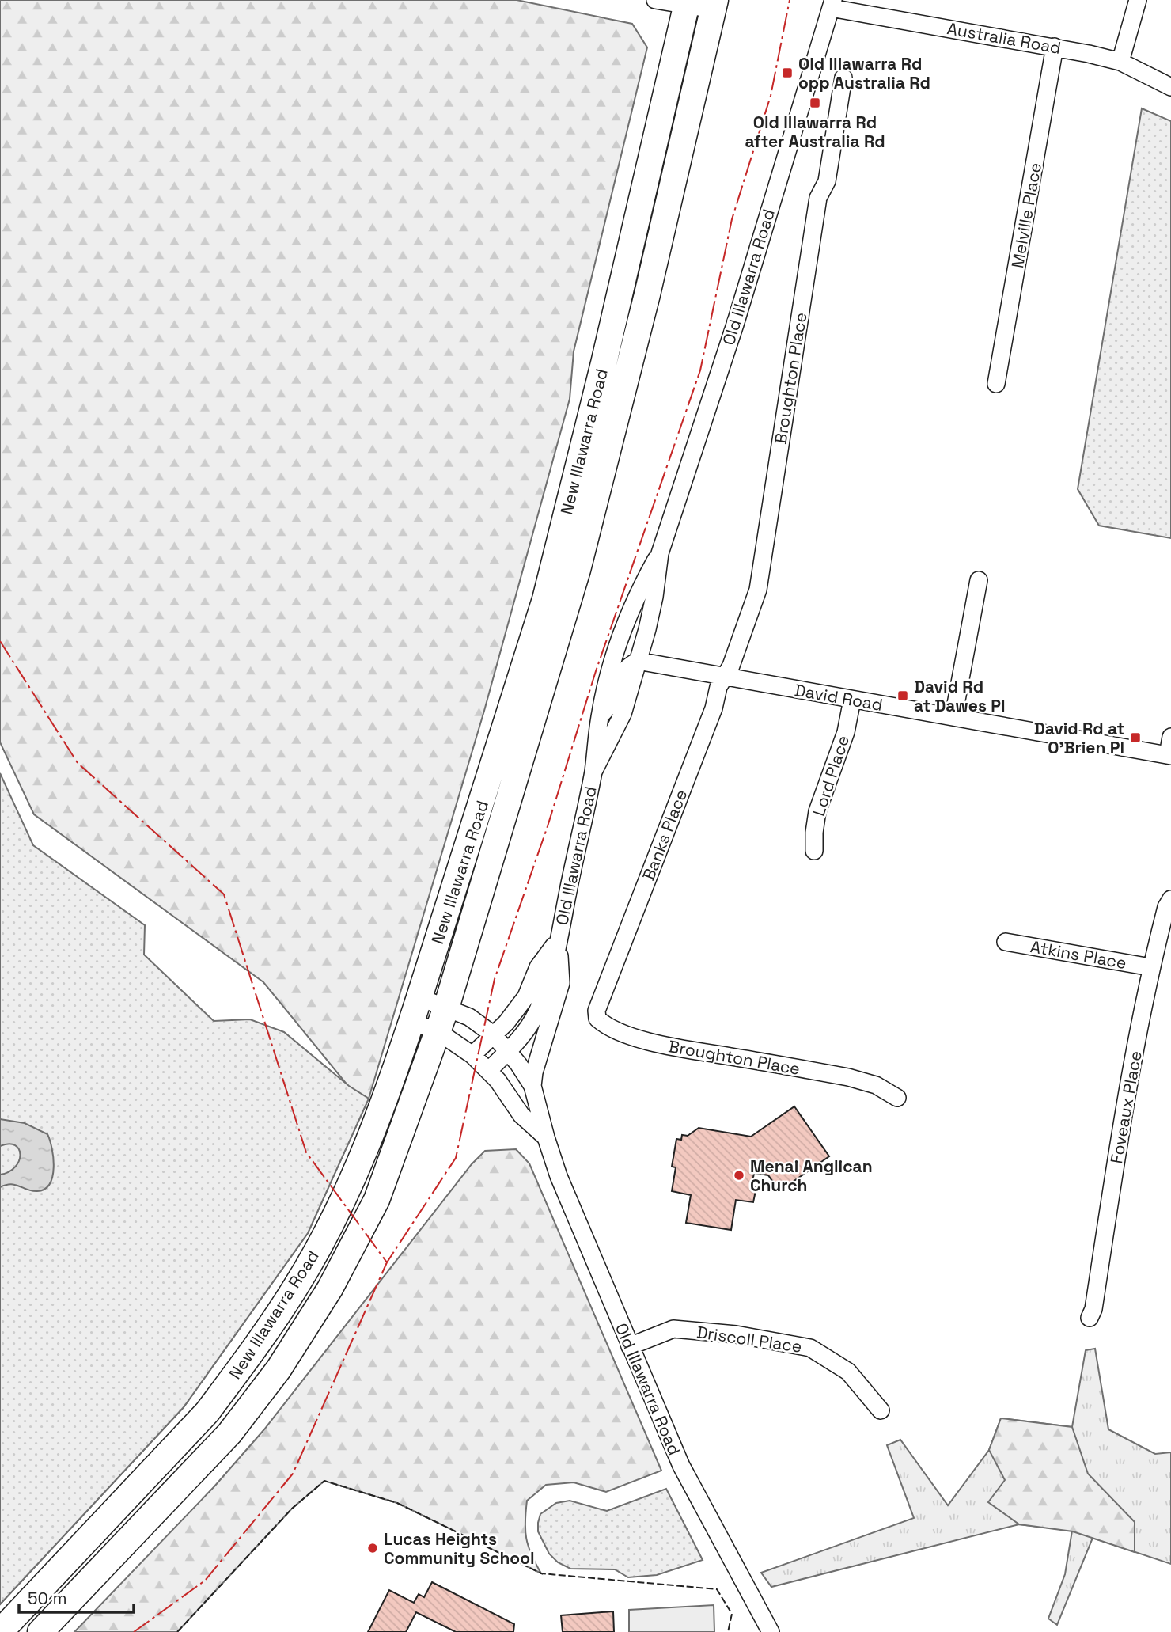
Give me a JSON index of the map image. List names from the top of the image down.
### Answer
{
  "streets": {
    "highway": ["New Illawarra Road"],
    "street": [
      "Australia Road",
      "Melville Place",
      "Old Illawarra Road",
      "Broughton Place",
      "David Road",
      "Lord Place",
      "Banks Place",
      "Atkins Place",
      "Foveaux Place",
      "Driscoll Place"
    ]
  },
  "crossings": [
    ["Australia Road", "Melville Place"],
    ["Australia Road", "Old Illawarra Road"],
    ["Old Illawarra Road", "New Illawarra Road"],
    ["Old Illawarra Road", "David Road"],
    ["Old Illawarra Road", "Driscoll Place"],
    ["Broughton Place", "David Road"],
    ["Broughton Place", "Banks Place"],
    ["David Road", "Lord Place"],
    ["David Road", "Banks Place"],
    ["Atkins Place", "Foveaux Place"]
  ],
  "places": {
    "transit": [
      "Old Illawarra Rd opp Australia Rd",
      "Old Illawarra Rd after Australia Rd",
      "David Rd at Dawes Pl",
      "David Rd at O'Brien Pl"
    ],
    "other": ["Menai Anglican Church", "Lucas Heights Community School"]
  },
  "scale_bar": "50 m"
}
